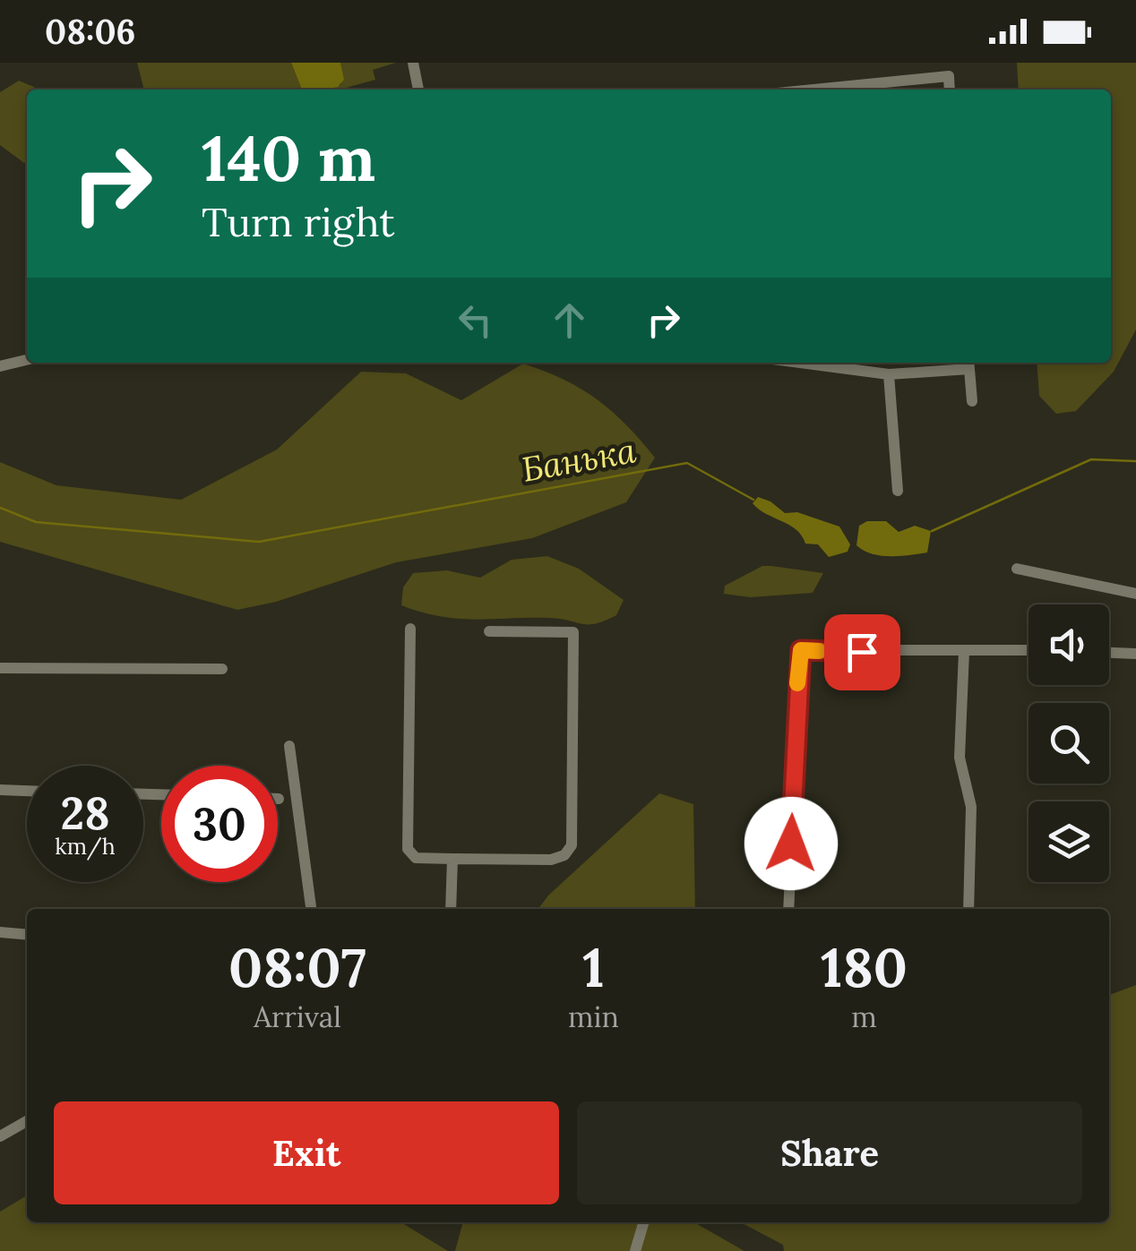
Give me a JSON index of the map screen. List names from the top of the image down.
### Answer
{
  "water": ["Банька"],
  "page": {
    "status": "08:06",
    "turn": ["140 m", "Turn right"],
    "speed": "28 km/h",
    "limit": "30",
    "eta": [
      "08:07",
      "Arrival",
      "1",
      "min",
      "180",
      "m"
    ],
    "buttons": ["Exit", "Share"]
  }
}
